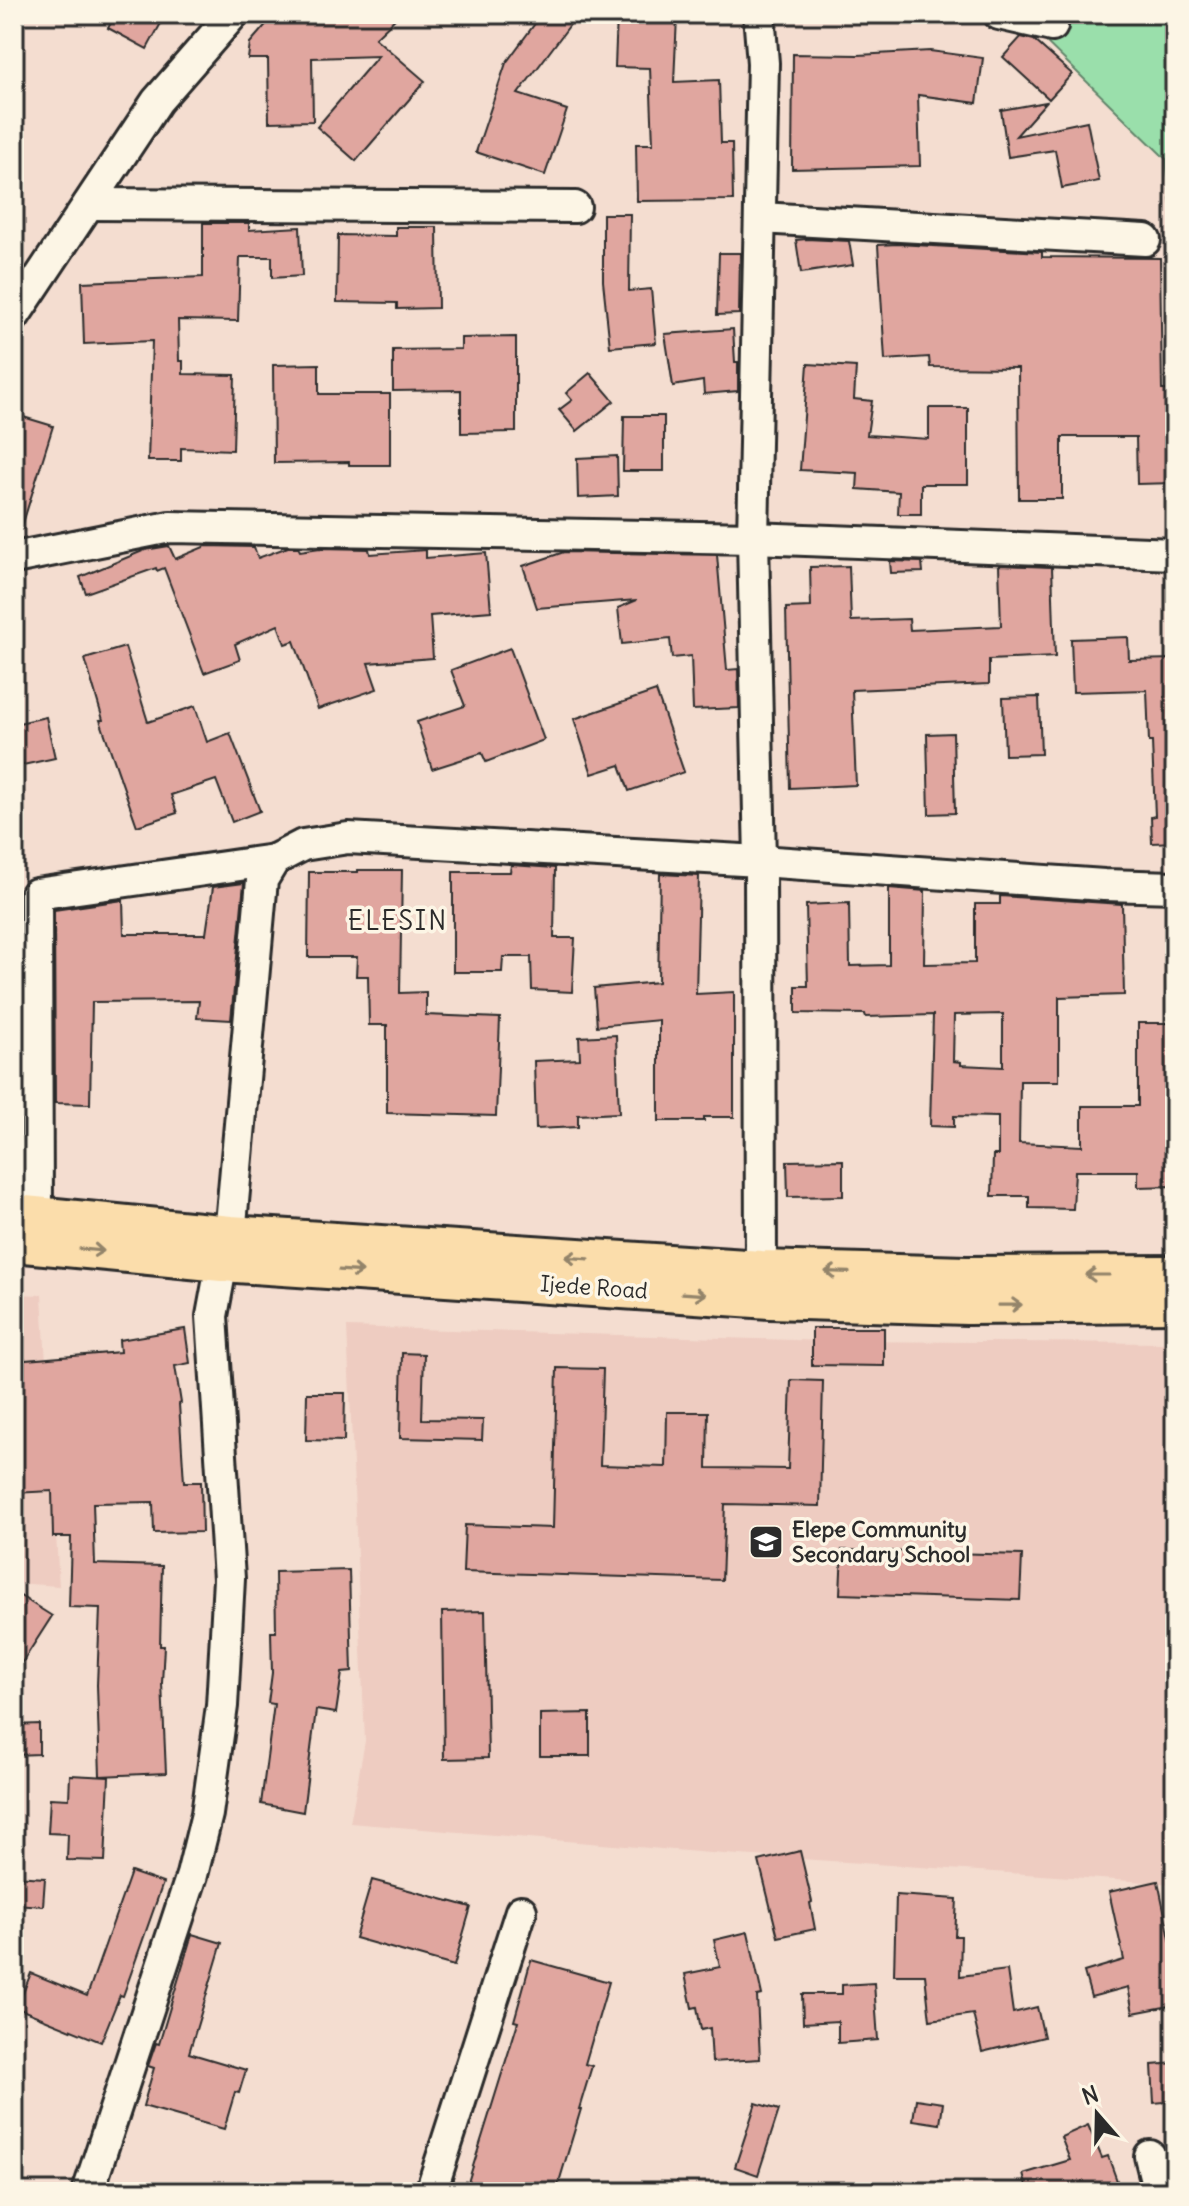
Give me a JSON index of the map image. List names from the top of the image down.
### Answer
{
  "streets": {
    "main road": ["Ijede Road"]
  },
  "districts": ["ELESIN"],
  "places": {
    "school or university": ["Elepe Community Secondary School"]
  },
  "north": "top"
}
